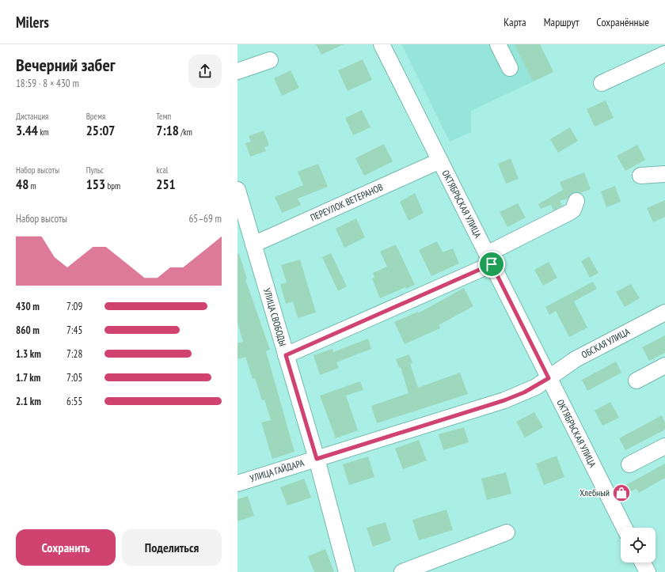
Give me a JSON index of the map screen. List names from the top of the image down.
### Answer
{
  "streets": {
    "street": [
      "ПЕРЕУЛОК ВЕТЕРАНОВ",
      "ОКТЯБРЬСКАЯ УЛИЦА",
      "УЛИЦА СВОБОДЫ",
      "ОБСКАЯ УЛИЦА",
      "УЛИЦА ГАЙДАРА"
    ]
  },
  "crossings": [
    ["ПЕРЕУЛОК ВЕТЕРАНОВ", "ОКТЯБРЬСКАЯ УЛИЦА"],
    ["ПЕРЕУЛОК ВЕТЕРАНОВ", "УЛИЦА СВОБОДЫ"],
    ["ОКТЯБРЬСКАЯ УЛИЦА", "ОБСКАЯ УЛИЦА"],
    ["ОКТЯБРЬСКАЯ УЛИЦА", "УЛИЦА ГАЙДАРА"],
    ["УЛИЦА СВОБОДЫ", "УЛИЦА ГАЙДАРА"],
    ["ОБСКАЯ УЛИЦА", "УЛИЦА ГАЙДАРА"]
  ],
  "places": {
    "shop": ["Хлебный"]
  },
  "page": {
    "header": "Milers",
    "nav": ["Карта", "Маршрут", "Сохранённые"],
    "heading": ["Вечерний забег", "18:59 · 8 × 430 m"],
    "stats": [
      ["Дистанция", "3.44 km"],
      ["Время", "25:07"],
      ["Темп", "7:18 /km"],
      ["Набор высоты", "48 m"],
      ["Пульс", "153 bpm"],
      ["kcal", "251"]
    ],
    "chart": ["Набор высоты", "65–69 m"],
    "list": [
      {
        "name": "430 m",
        "note": "7:09"
      },
      {
        "name": "860 m",
        "note": "7:45"
      },
      {
        "name": "1.3 km",
        "note": "7:28"
      },
      {
        "name": "1.7 km",
        "note": "7:05"
      },
      {
        "name": "2.1 km",
        "note": "6:55"
      }
    ],
    "buttons": ["Сохранить", "Поделиться"]
  }
}
